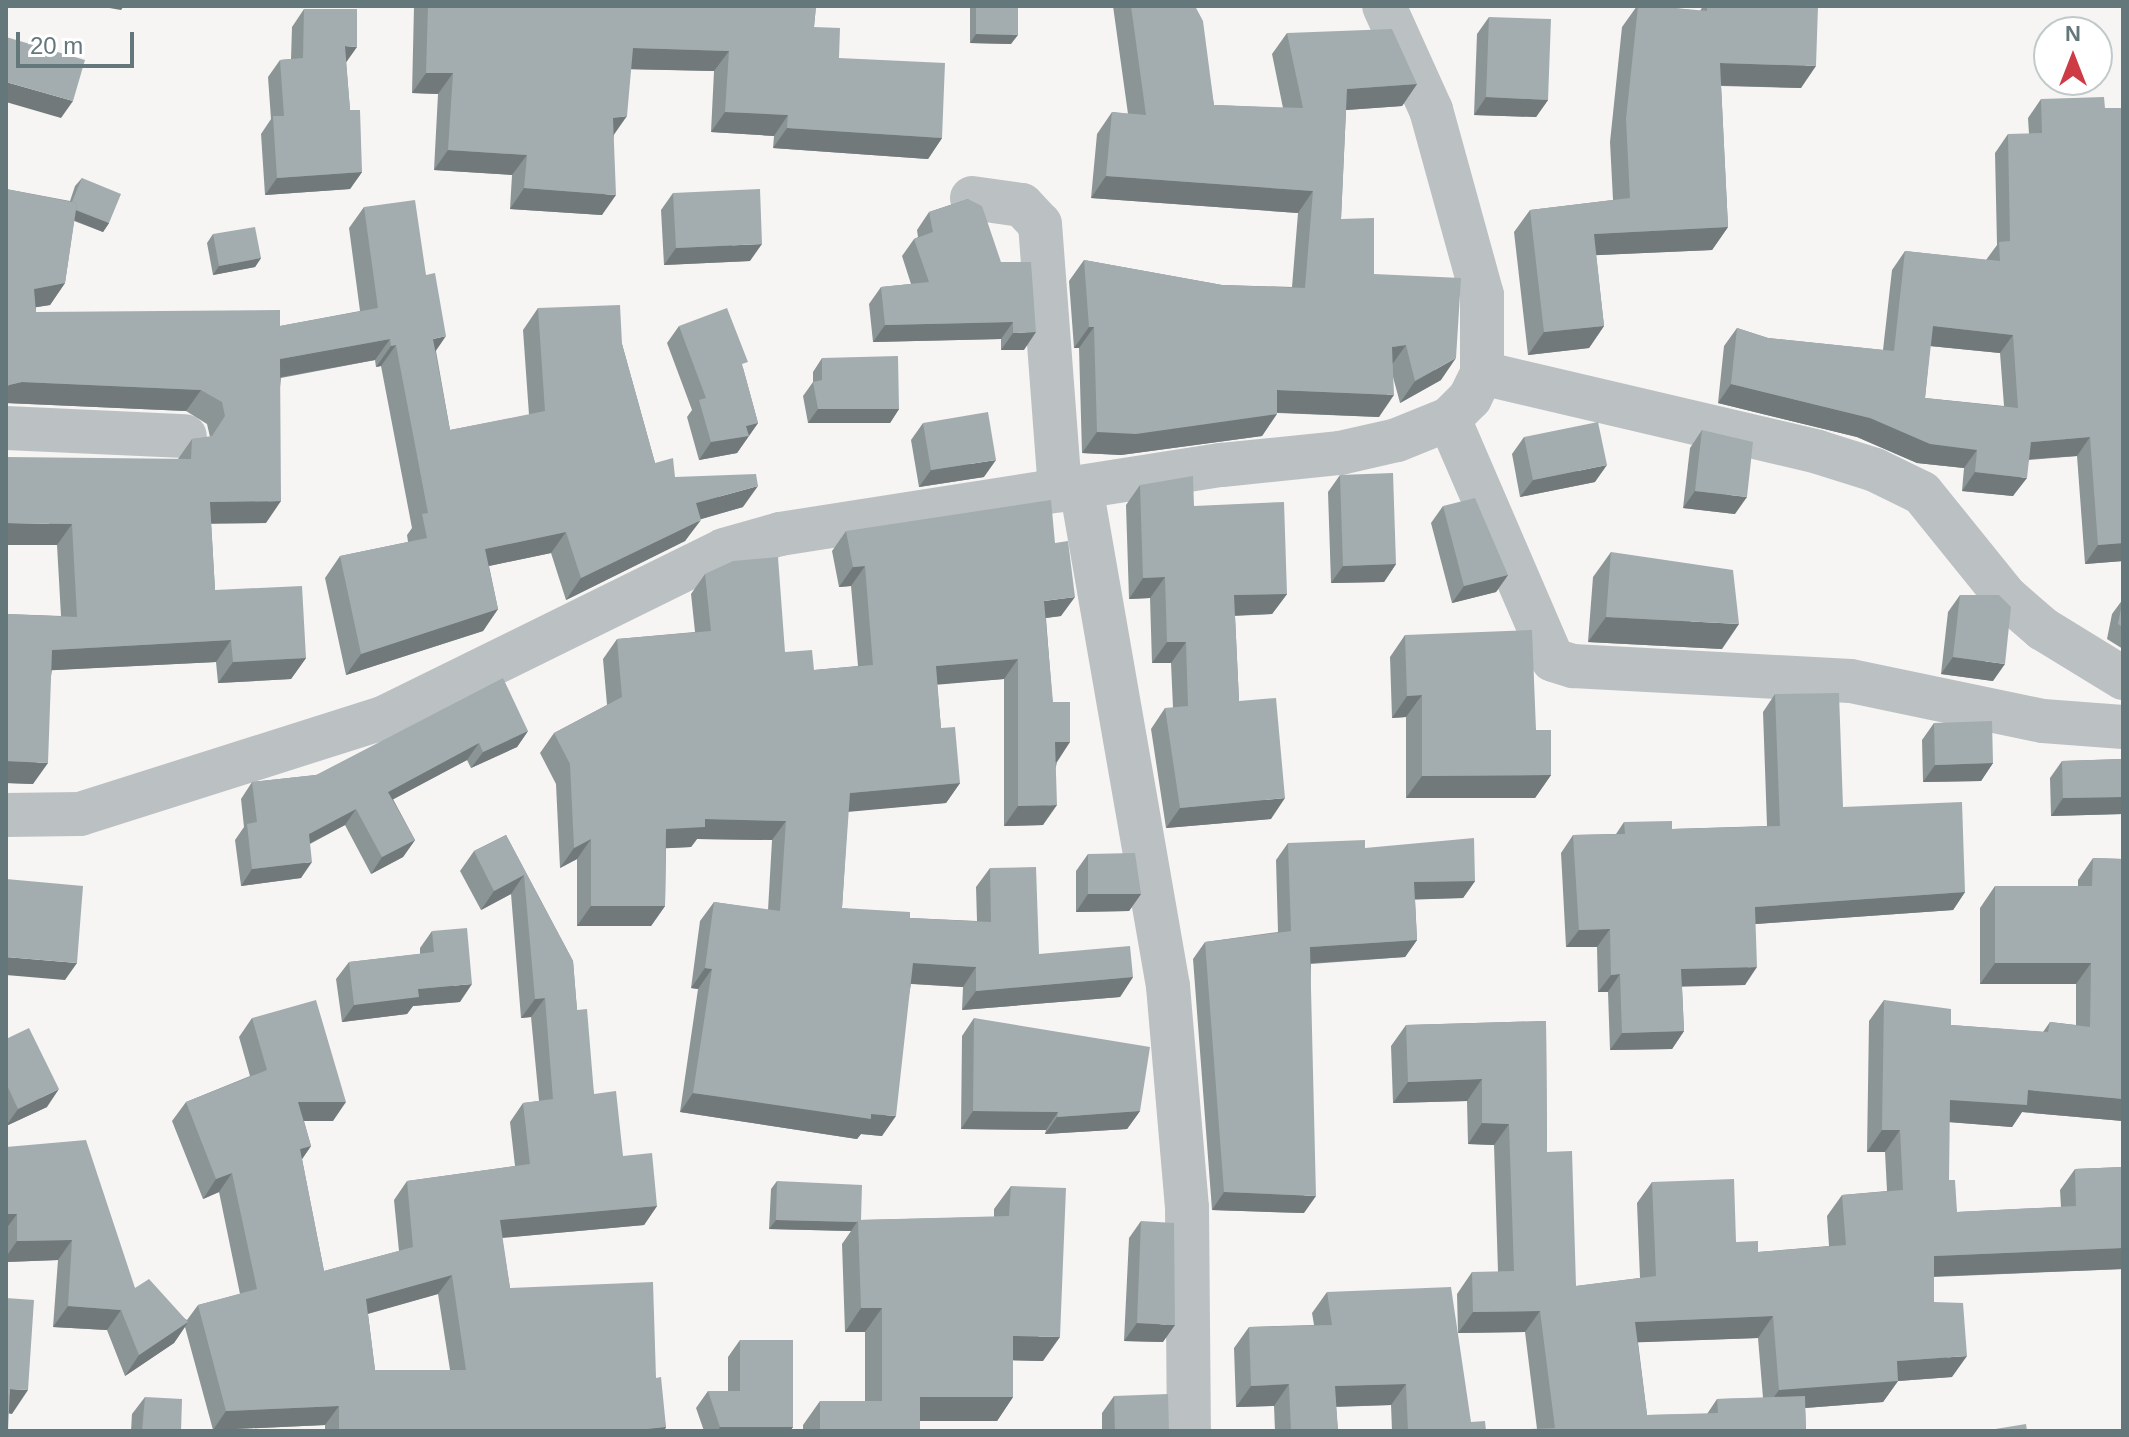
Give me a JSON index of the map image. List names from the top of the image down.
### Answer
{
  "scale_bar": "20 m",
  "north": "top"
}
